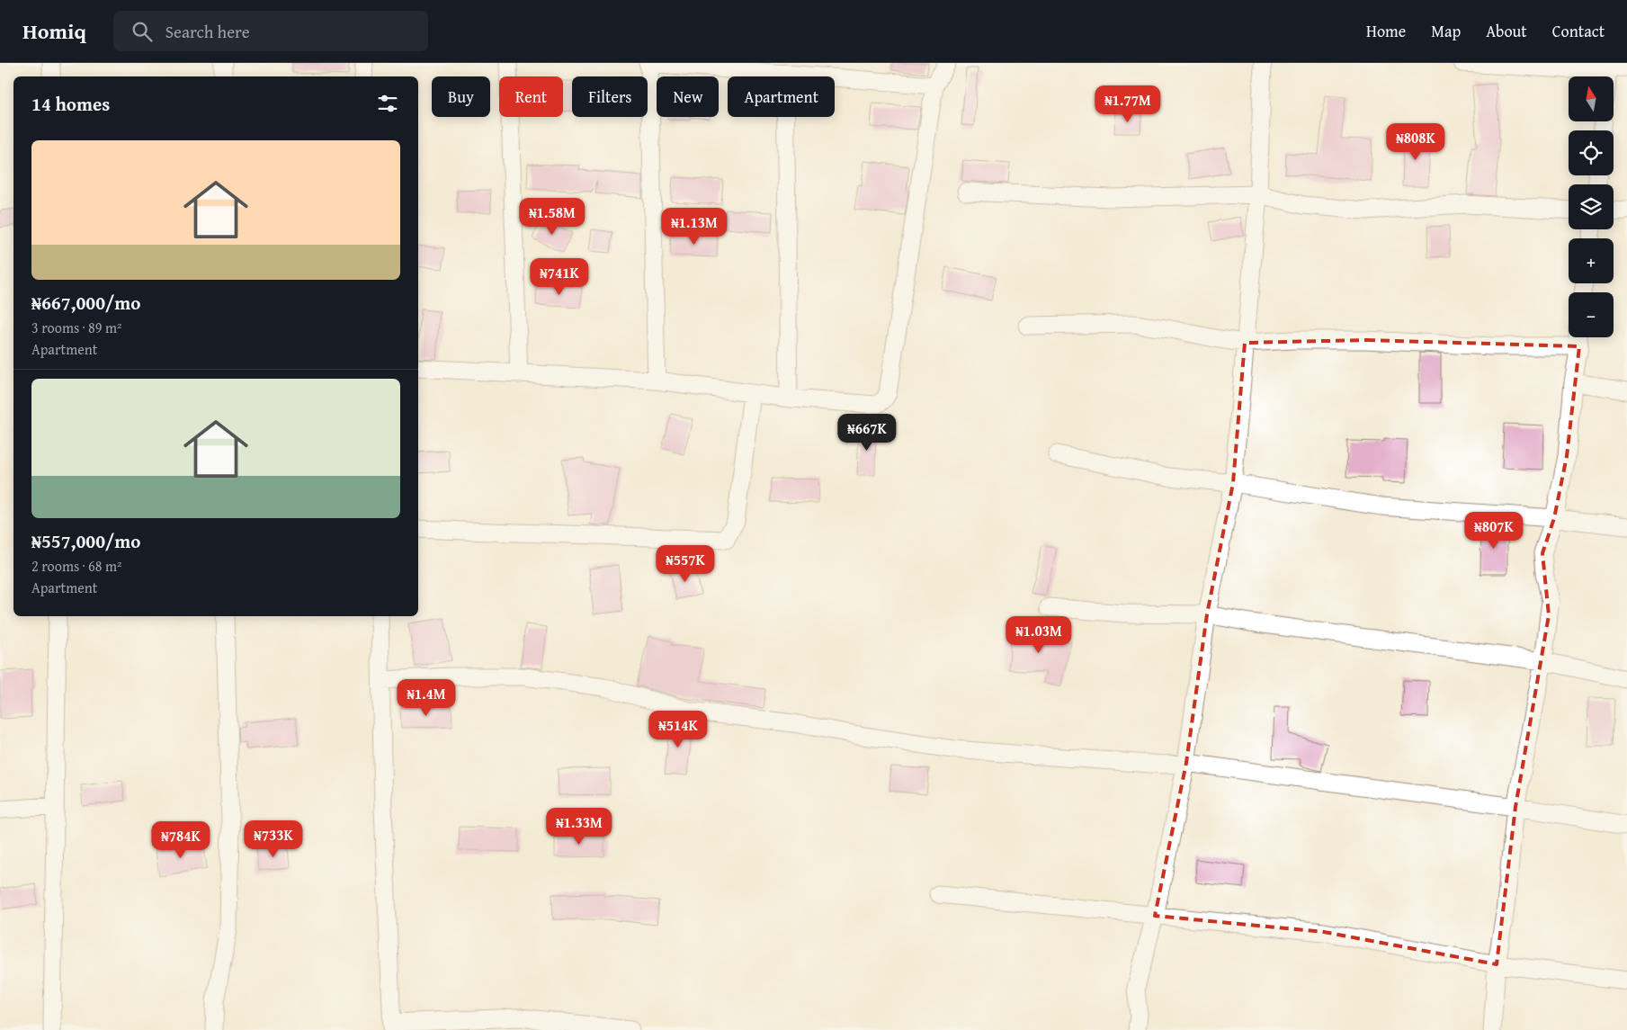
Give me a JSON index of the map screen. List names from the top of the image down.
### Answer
{
  "north": "top",
  "page": {
    "header": "Homiq",
    "search": "Search here",
    "nav": [
      "Home",
      "Map",
      "About",
      "Contact"
    ],
    "map_buttons": ["+", "−"],
    "chip": [
      "Buy",
      "Rent",
      "Filters",
      "New",
      "Apartment"
    ],
    "heading": "14 homes",
    "price": [
      "₦1.77M",
      "₦808K",
      "₦1.58M",
      "₦1.13M",
      "₦741K",
      "₦667K",
      "₦807K",
      "₦557K",
      "₦1.03M",
      "₦1.4M",
      "₦514K",
      "₦1.33M",
      "₦733K",
      "₦784K"
    ],
    "list": [
      {
        "name": "₦667,000/mo",
        "note": "3 rooms · 89 m² · Apartment"
      },
      {
        "name": "₦557,000/mo",
        "note": "2 rooms · 68 m² · Apartment"
      }
    ]
  }
}
